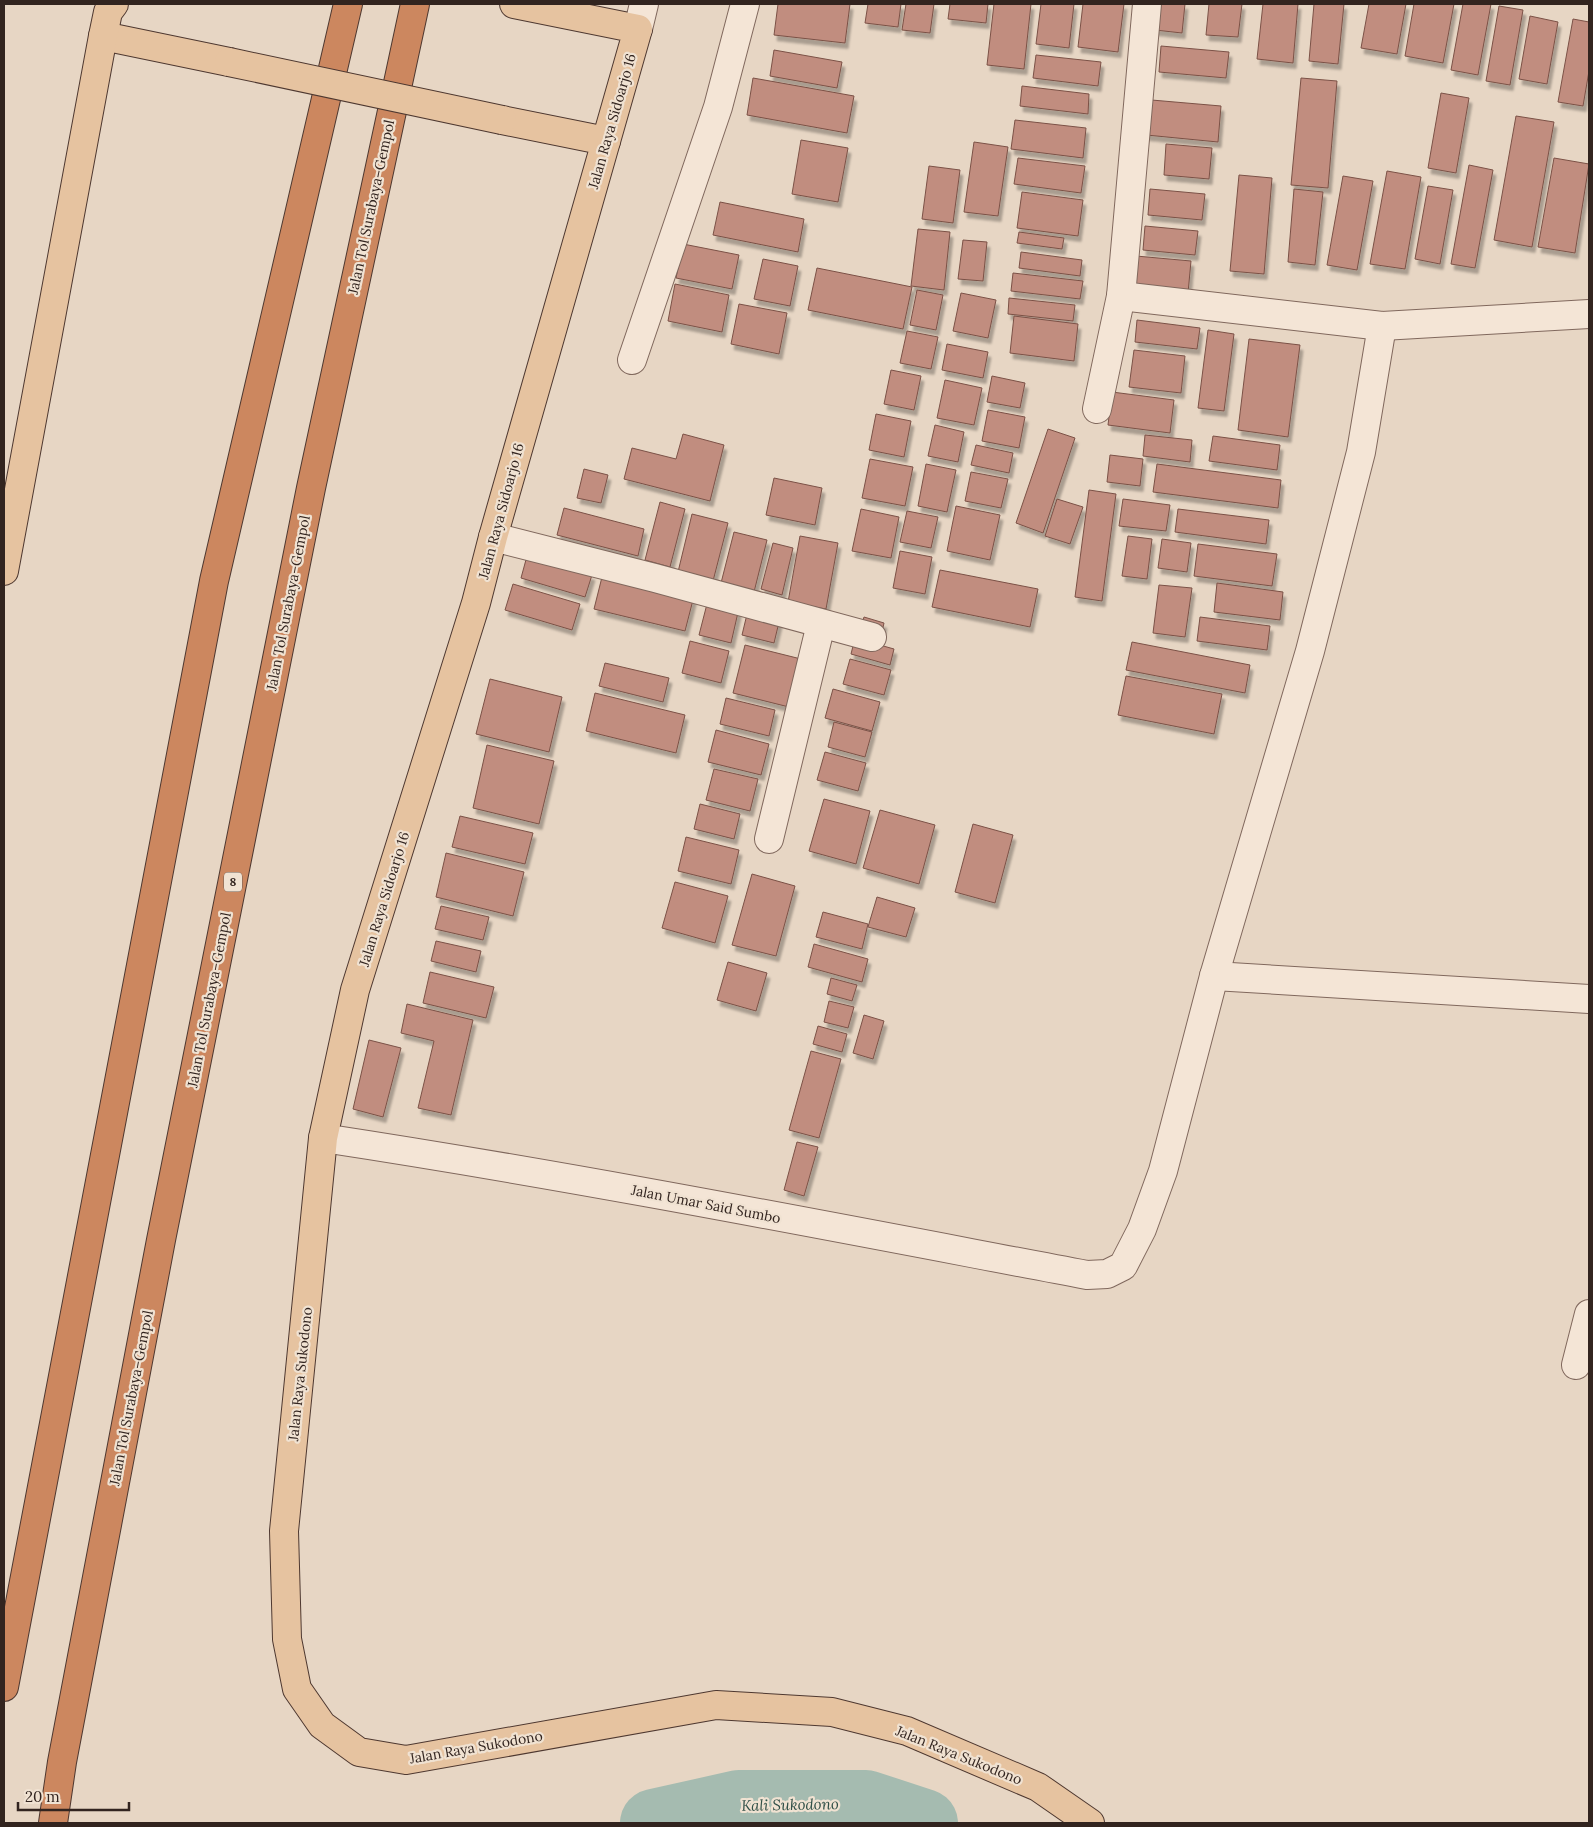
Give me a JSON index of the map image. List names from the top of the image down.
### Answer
{
  "streets": {
    "highway": ["Jalan Tol Surabaya–Gempol", "8"],
    "main road": ["Jalan Raya Sidoarjo 16", "Jalan Raya Sukodono"],
    "street": ["Jalan Umar Said Sumbo"]
  },
  "crossings": [
    ["Jalan Raya Sidoarjo 16", "Jalan Raya Sukodono"],
    ["Jalan Umar Said Sumbo", "Jalan Raya Sukodono"]
  ],
  "water": ["Kali Sukodono"],
  "scale_bar": "20 m"
}
